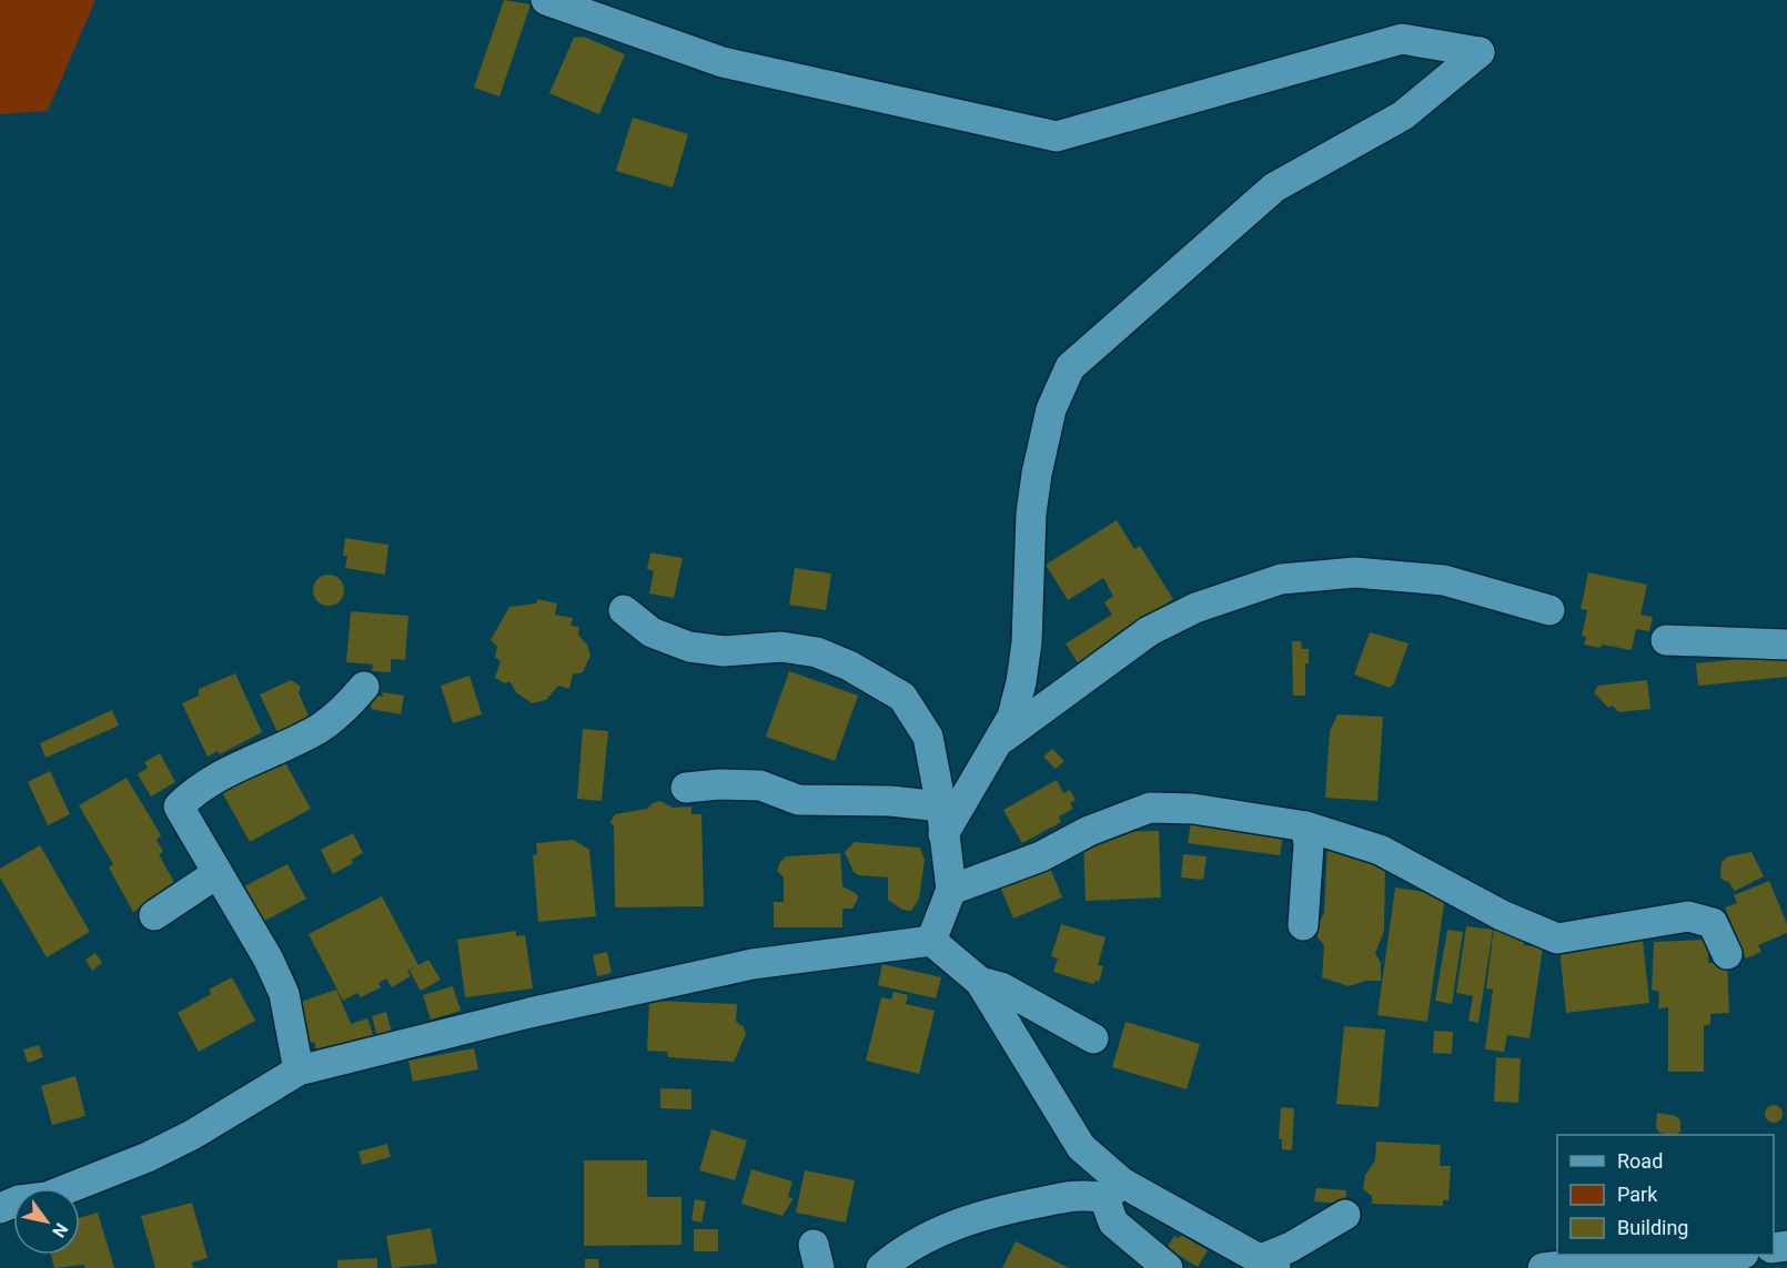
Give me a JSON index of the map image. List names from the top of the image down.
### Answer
{
  "legend": ["Road", "Park", "Building"],
  "north": "bottom right"
}
